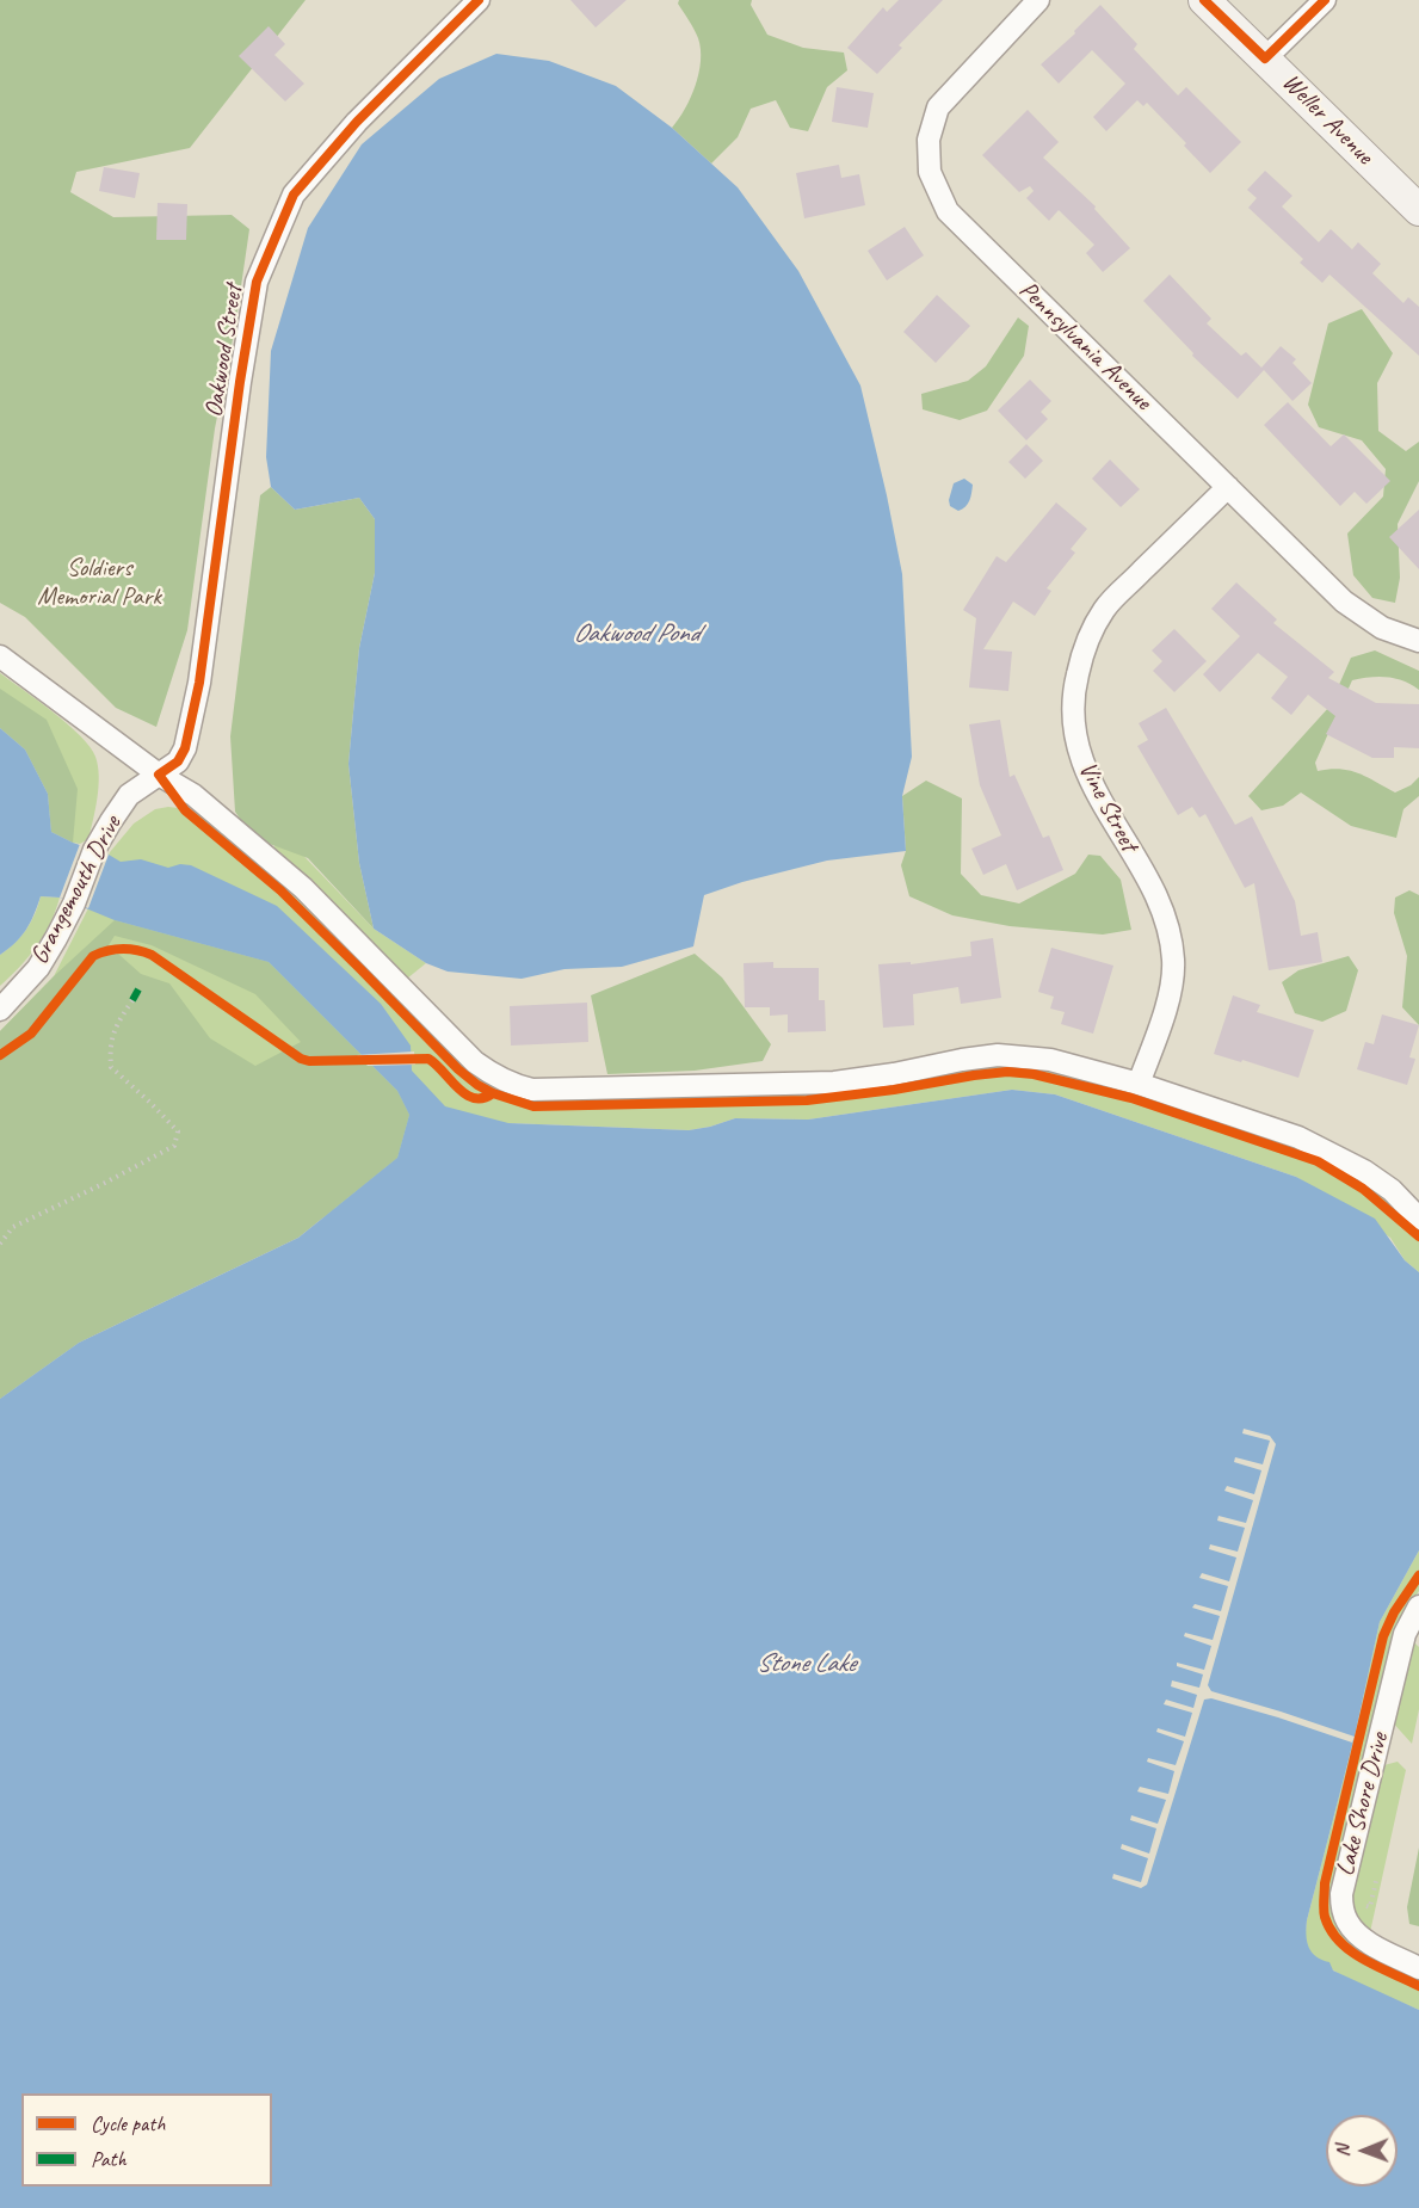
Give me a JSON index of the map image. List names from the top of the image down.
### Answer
{
  "streets": {
    "street": [
      "Weller Avenue",
      "Pennsylvania Avenue",
      "Oakwood Street",
      "Vine Street",
      "Grangemouth Drive",
      "Lake Shore Drive"
    ]
  },
  "crossings": [
    ["Pennsylvania Avenue", "Vine Street"],
    ["Oakwood Street", "Grangemouth Drive"]
  ],
  "water": ["Oakwood Pond", "Stone Lake"],
  "parks": ["Soldiers Memorial Park"],
  "legend": ["Cycle path", "Path"],
  "north": "left"
}
